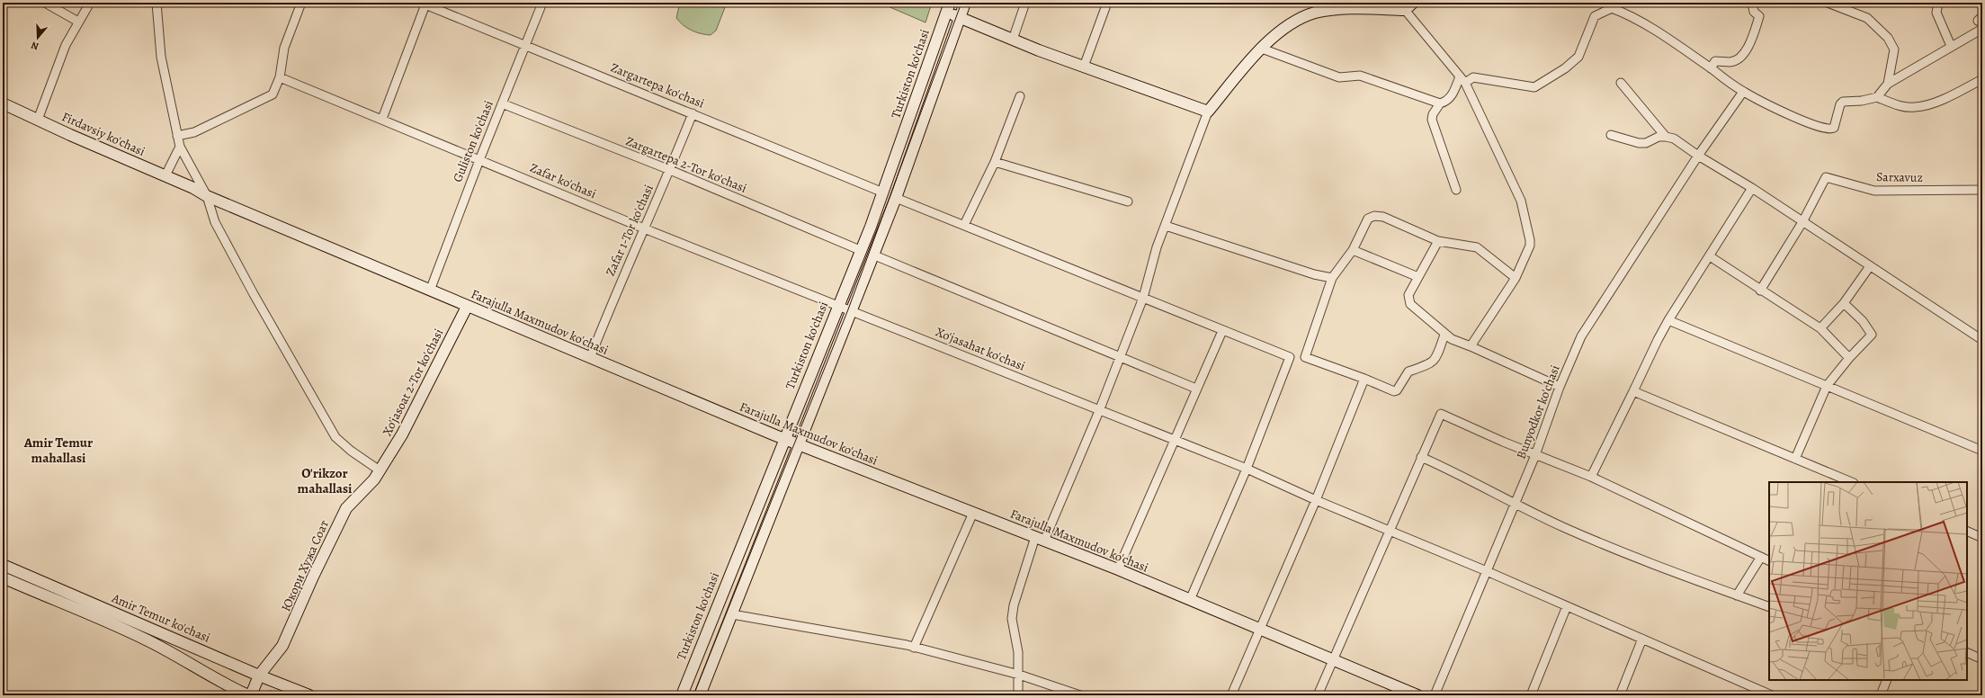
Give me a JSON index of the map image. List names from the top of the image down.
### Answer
{
  "streets": {
    "main road": [
      "Turkiston ko'chasi",
      "Firdavsiy ko'chasi",
      "Farajulla Maxmudov ko'chasi",
      "Xo'jasoat 2-Tor ko'chasi",
      "Юкори Хужа Соат",
      "Amir Temur ko'chasi"
    ],
    "street": [
      "Zargartepa ko'chasi",
      "Guliston ko'chasi",
      "Zargartepa 2-Tor ko'chasi",
      "Sarxavuz",
      "Zafar ko'chasi",
      "Zafar 1-Tor ko'chasi",
      "Xo'jasahat ko'chasi",
      "Bunyodkor ko'chasi"
    ]
  },
  "crossings": [
    ["Turkiston ko'chasi", "Zargartepa ko'chasi"],
    ["Turkiston ko'chasi", "Zargartepa 2-Tor ko'chasi"],
    ["Turkiston ko'chasi", "Zafar ko'chasi"],
    ["Turkiston ko'chasi", "Farajulla Maxmudov ko'chasi"],
    ["Turkiston ko'chasi", "Xo'jasahat ko'chasi"],
    ["Zargartepa ko'chasi", "Guliston ko'chasi"],
    ["Zargartepa ko'chasi", "Zafar 1-Tor ko'chasi"],
    ["Firdavsiy ko'chasi", "Farajulla Maxmudov ko'chasi"],
    ["Guliston ko'chasi", "Zargartepa 2-Tor ko'chasi"],
    ["Guliston ko'chasi", "Zafar ko'chasi"],
    ["Guliston ko'chasi", "Farajulla Maxmudov ko'chasi"],
    ["Zargartepa 2-Tor ko'chasi", "Zafar 1-Tor ko'chasi"],
    ["Zafar ko'chasi", "Zafar 1-Tor ko'chasi"],
    ["Zafar ko'chasi", "Xo'jasahat ko'chasi"],
    ["Zafar 1-Tor ko'chasi", "Farajulla Maxmudov ko'chasi"],
    ["Farajulla Maxmudov ko'chasi", "Xo'jasoat 2-Tor ko'chasi"],
    ["Xo'jasahat ko'chasi", "Bunyodkor ko'chasi"],
    ["Xo'jasoat 2-Tor ko'chasi", "Юкори Хужа Соат"],
    ["Юкори Хужа Соат", "Amir Temur ko'chasi"]
  ],
  "districts": ["Amir Temur mahallasi", "O'rikzor mahallasi"],
  "north": "bottom"
}
